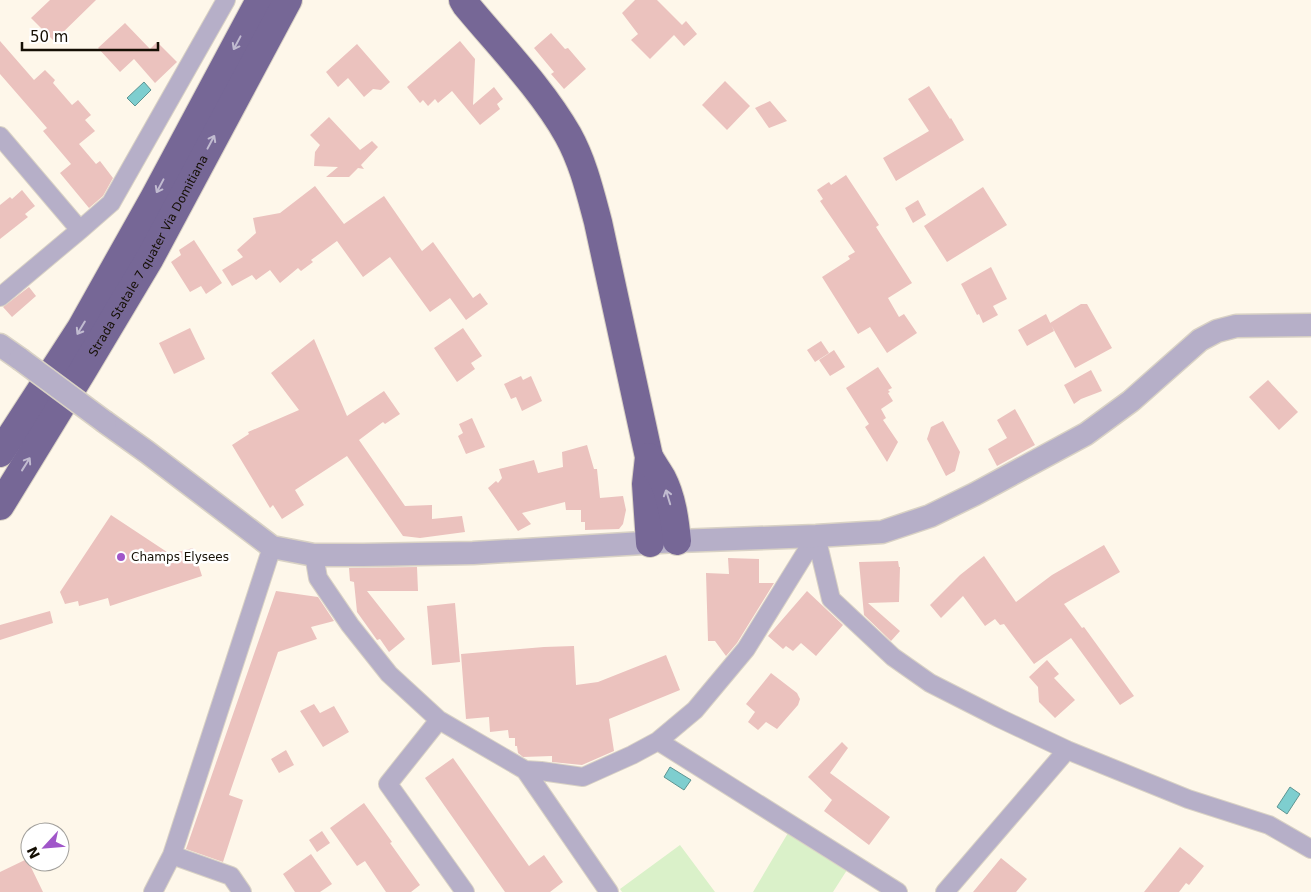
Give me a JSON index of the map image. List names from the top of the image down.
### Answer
{
  "streets": {
    "highway": ["Strada Statale 7 quater Via Domitiana"]
  },
  "places": ["Champs Elysees"],
  "scale_bar": "50 m",
  "north": "bottom left"
}
